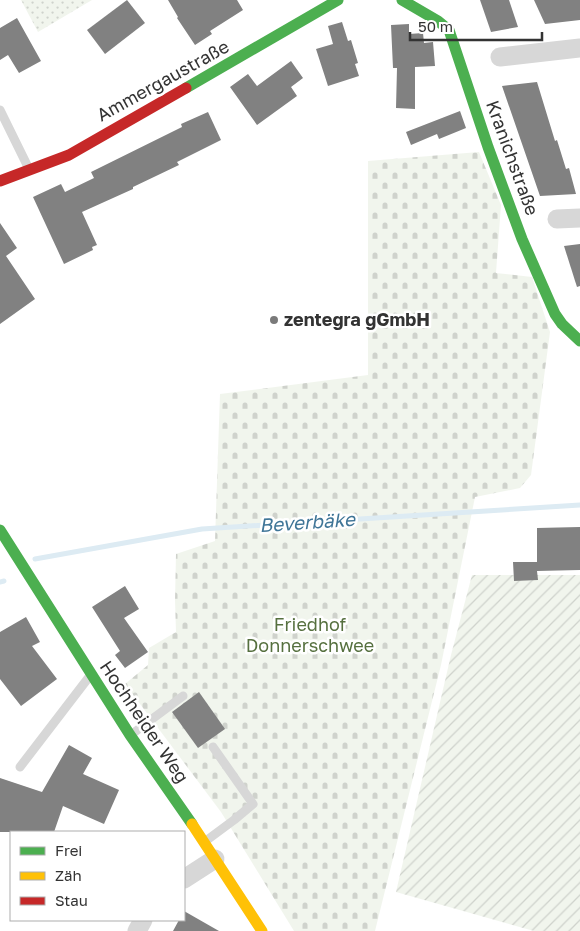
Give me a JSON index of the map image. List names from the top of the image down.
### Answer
{
  "streets": {
    "street": ["Ammergaustraße", "Kranichstraße", "Hochheider Weg"]
  },
  "water": ["Beverbäke"],
  "parks": ["Friedhof Donnerschwee"],
  "places": ["zentegra gGmbH"],
  "legend": ["Frei", "Zäh", "Stau"],
  "scale_bar": "50 m"
}
